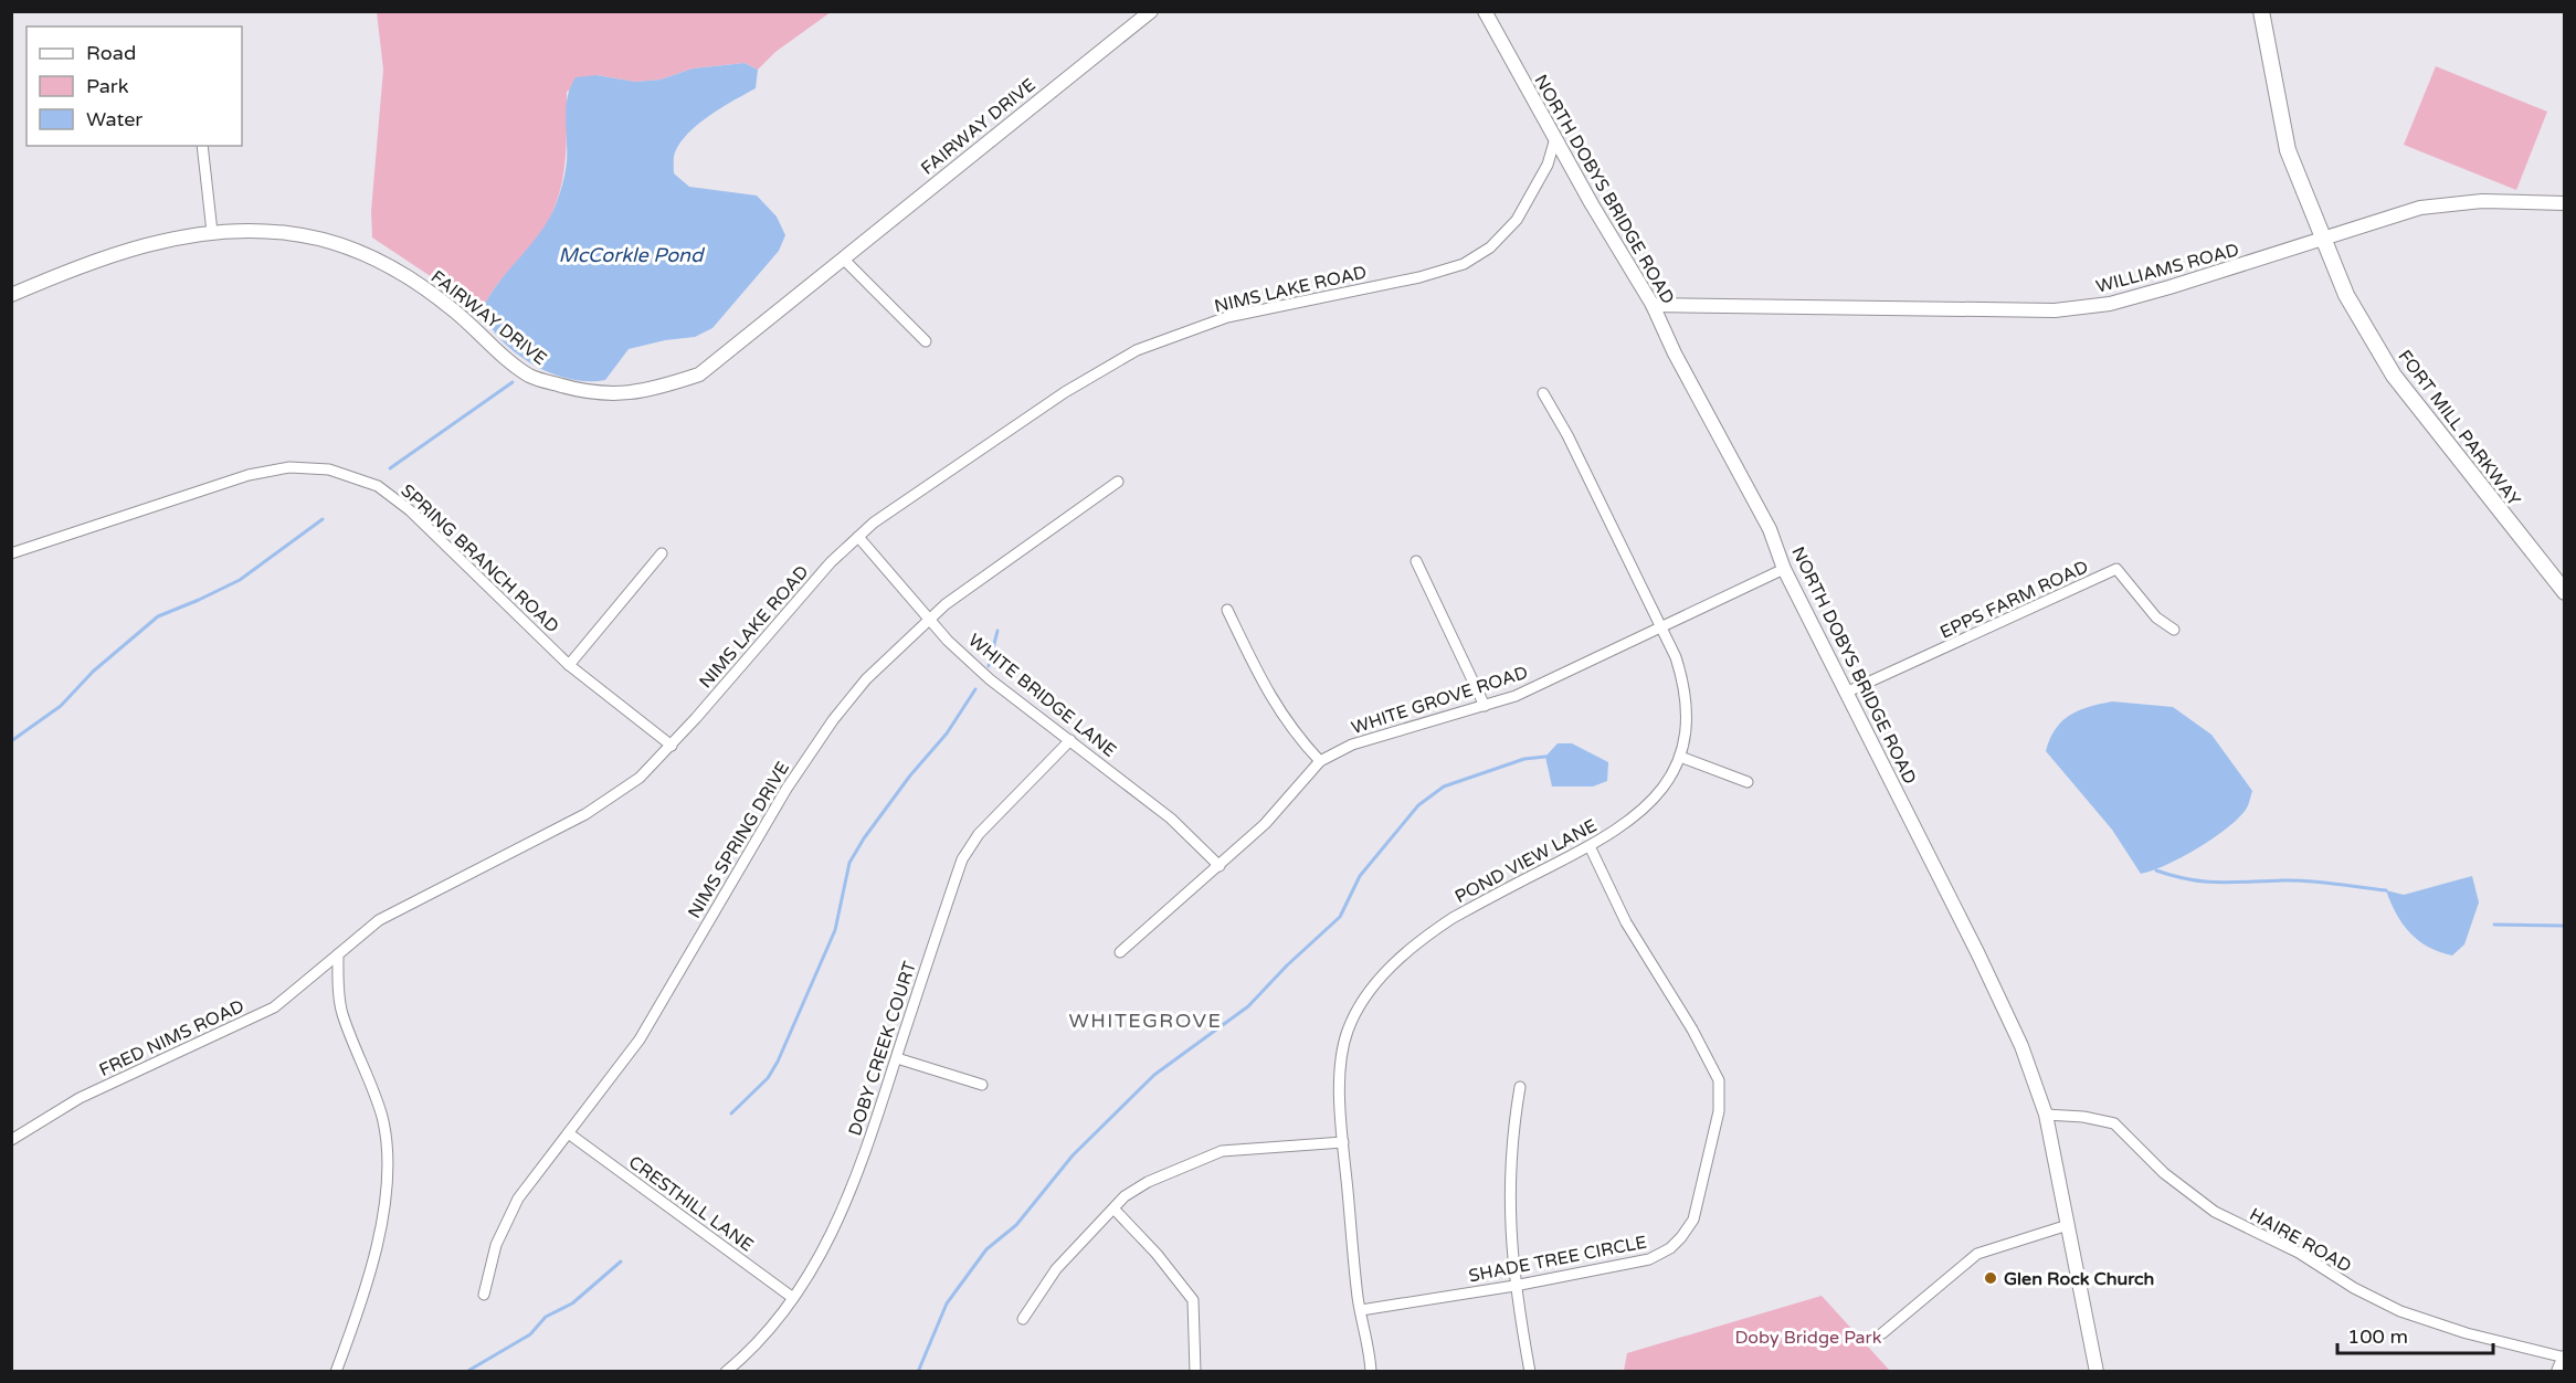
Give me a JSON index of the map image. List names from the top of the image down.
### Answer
{
  "streets": {
    "main road": ["FORT MILL PARKWAY"],
    "street": [
      "FAIRWAY DRIVE",
      "NORTH DOBYS BRIDGE ROAD",
      "WILLIAMS ROAD",
      "NIMS LAKE ROAD",
      "SPRING BRANCH ROAD",
      "EPPS FARM ROAD",
      "WHITE BRIDGE LANE",
      "WHITE GROVE ROAD",
      "NIMS SPRING DRIVE",
      "POND VIEW LANE",
      "FRED NIMS ROAD",
      "DOBY CREEK COURT",
      "CRESTHILL LANE",
      "HAIRE ROAD",
      "SHADE TREE CIRCLE"
    ]
  },
  "crossings": [
    ["NORTH DOBYS BRIDGE ROAD", "WILLIAMS ROAD"],
    ["NORTH DOBYS BRIDGE ROAD", "NIMS LAKE ROAD"],
    ["NORTH DOBYS BRIDGE ROAD", "EPPS FARM ROAD"],
    ["NORTH DOBYS BRIDGE ROAD", "WHITE GROVE ROAD"],
    ["NORTH DOBYS BRIDGE ROAD", "HAIRE ROAD"],
    ["WILLIAMS ROAD", "FORT MILL PARKWAY"],
    ["NIMS LAKE ROAD", "SPRING BRANCH ROAD"],
    ["NIMS LAKE ROAD", "WHITE BRIDGE LANE"],
    ["NIMS LAKE ROAD", "FRED NIMS ROAD"],
    ["WHITE BRIDGE LANE", "WHITE GROVE ROAD"],
    ["WHITE BRIDGE LANE", "NIMS SPRING DRIVE"],
    ["WHITE BRIDGE LANE", "DOBY CREEK COURT"],
    ["WHITE GROVE ROAD", "POND VIEW LANE"],
    ["NIMS SPRING DRIVE", "CRESTHILL LANE"],
    ["POND VIEW LANE", "SHADE TREE CIRCLE"],
    ["DOBY CREEK COURT", "CRESTHILL LANE"]
  ],
  "districts": ["WHITEGROVE"],
  "water": ["McCorkle Pond"],
  "parks": ["Doby Bridge Park"],
  "places": ["Glen Rock Church"],
  "legend": ["Road", "Park", "Water"],
  "scale_bar": "100 m"
}
